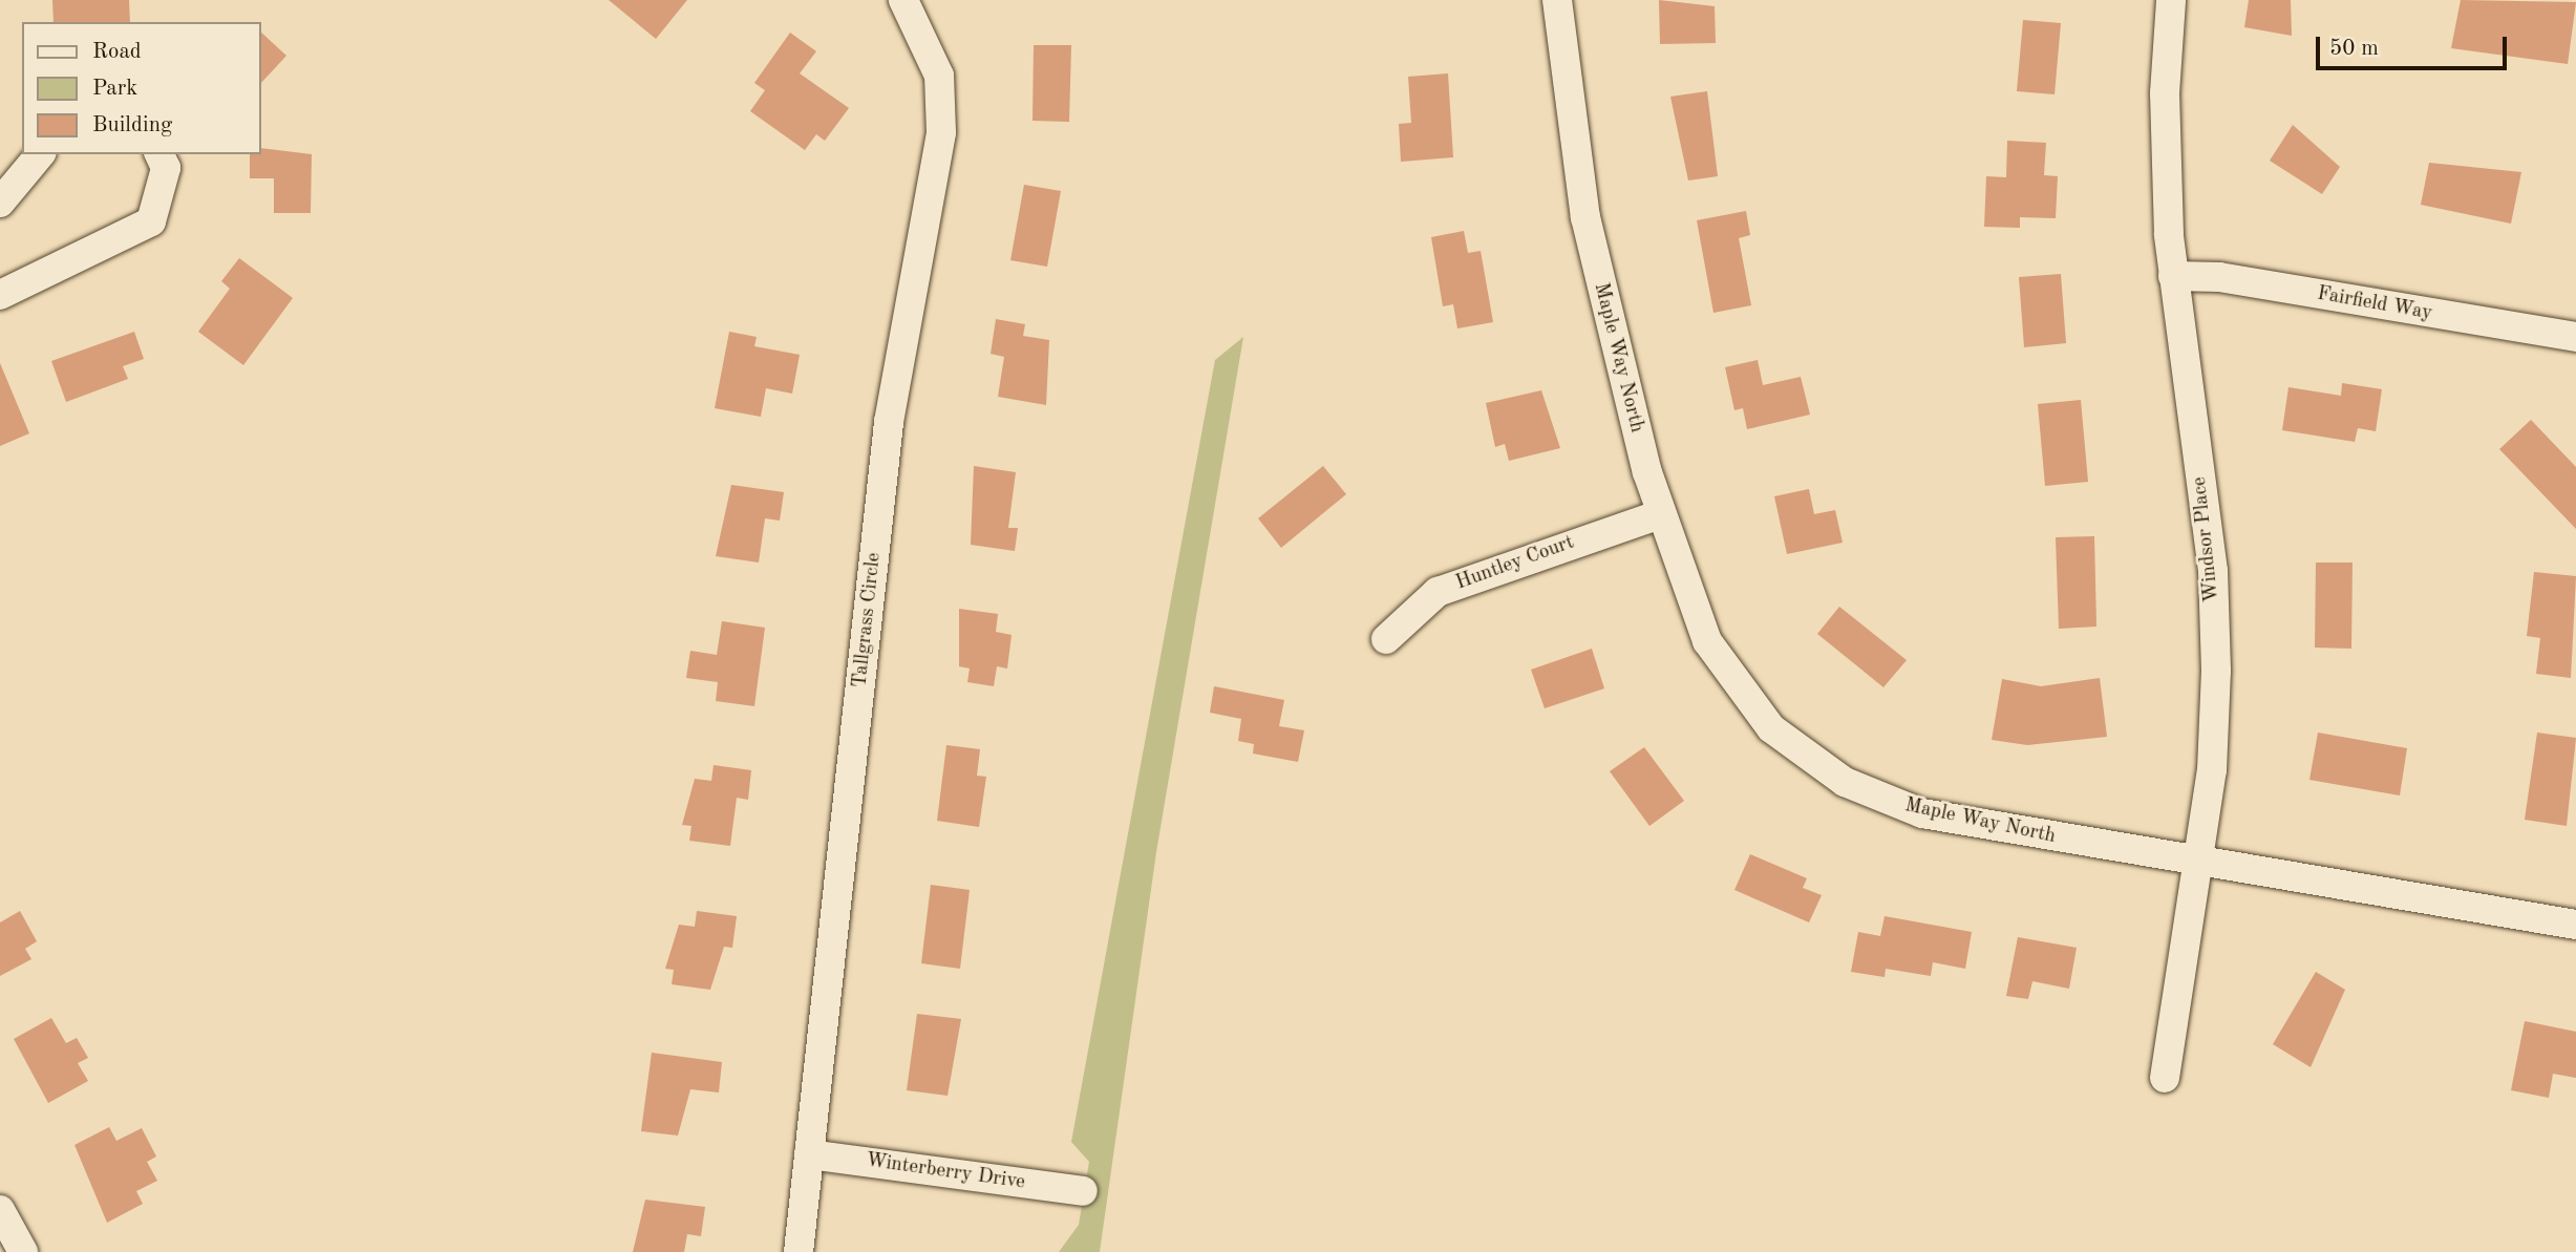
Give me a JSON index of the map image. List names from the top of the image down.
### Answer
{
  "streets": {
    "street": [
      "Fairfield Way",
      "Maple Way North",
      "Windsor Place",
      "Huntley Court",
      "Tallgrass Circle",
      "Winterberry Drive"
    ]
  },
  "crossings": [
    ["Fairfield Way", "Windsor Place"],
    ["Maple Way North", "Windsor Place"],
    ["Maple Way North", "Huntley Court"],
    ["Tallgrass Circle", "Winterberry Drive"]
  ],
  "legend": ["Road", "Park", "Building"],
  "scale_bar": "50 m"
}
